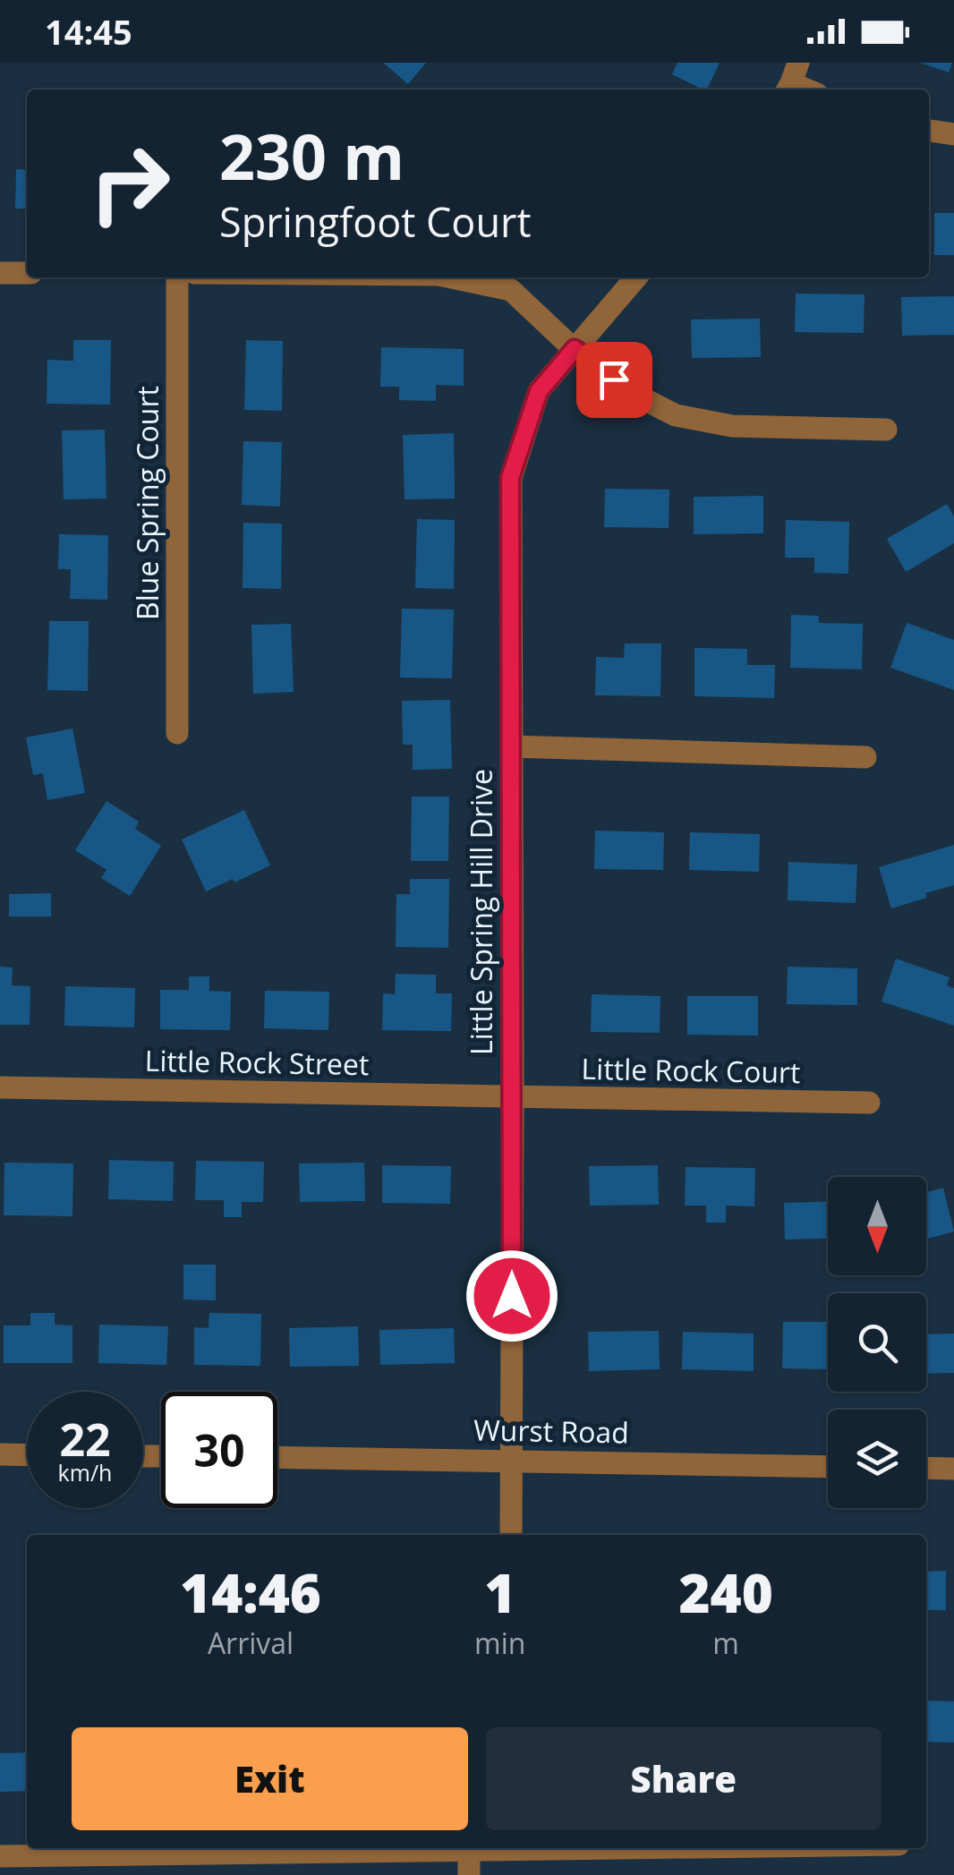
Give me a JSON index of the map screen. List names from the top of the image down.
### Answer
{
  "streets": {
    "street": [
      "Blue Spring Court",
      "Little Spring Hill Drive",
      "Little Rock Street",
      "Little Rock Court",
      "Wurst Road"
    ]
  },
  "crossings": [
    ["Little Spring Hill Drive", "Little Rock Street"],
    ["Little Spring Hill Drive", "Little Rock Court"],
    ["Little Spring Hill Drive", "Wurst Road"],
    ["Little Rock Street", "Little Rock Court"]
  ],
  "north": "bottom",
  "page": {
    "status": "14:45",
    "turn": ["230 m", "Springfoot Court"],
    "speed": "22 km/h",
    "limit": "30",
    "eta": [
      "14:46",
      "Arrival",
      "1",
      "min",
      "240",
      "m"
    ],
    "buttons": ["Exit", "Share"]
  }
}
